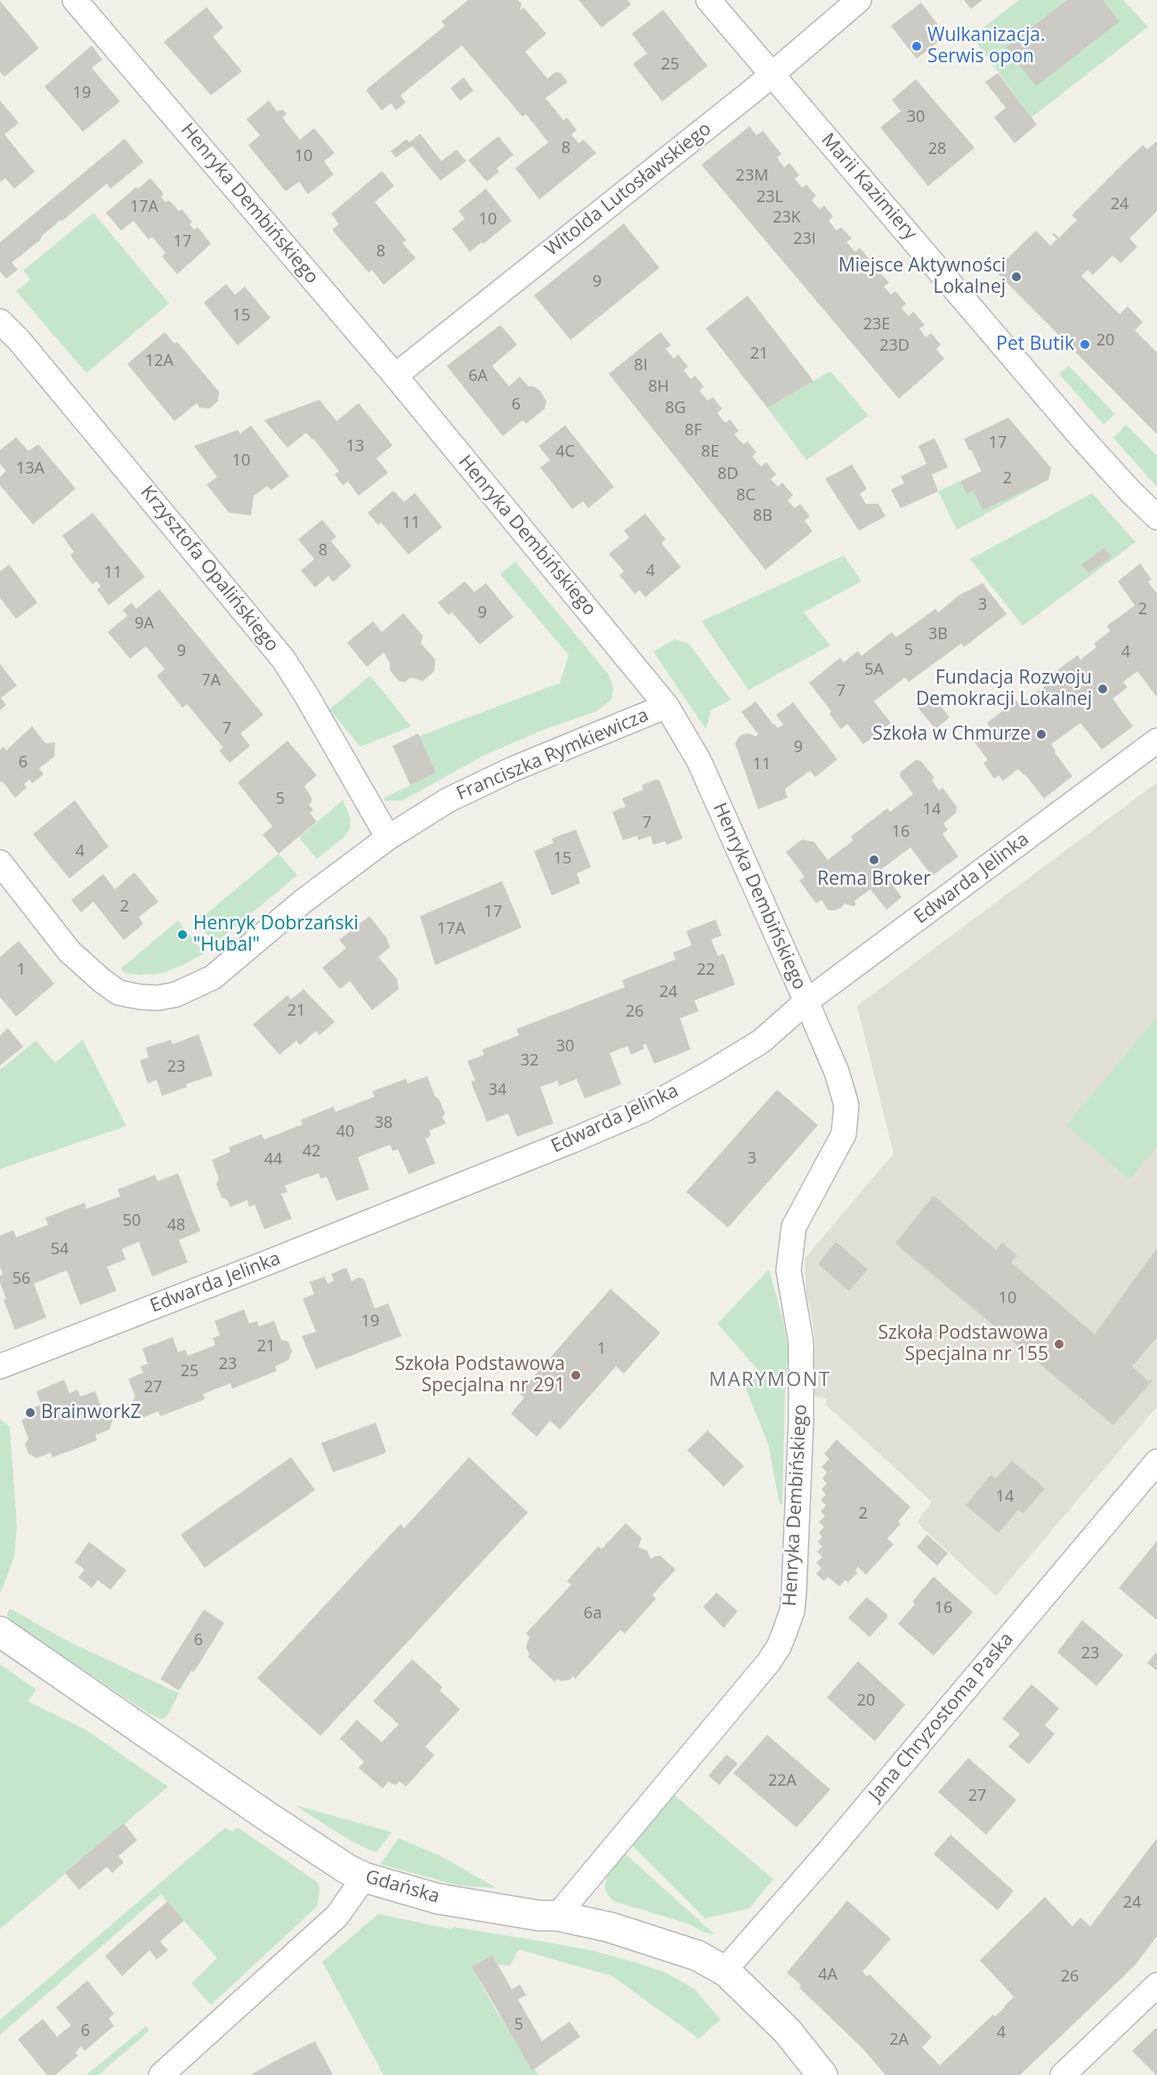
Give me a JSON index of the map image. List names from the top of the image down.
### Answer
{
  "streets": {
    "street": [
      "Marii Kazimiery",
      "Witolda Lutosławskiego",
      "Henryka Dembińskiego",
      "Krzysztofa Opalińskiego",
      "Franciszka Rymkiewicza",
      "Edwarda Jelinka",
      "Jana Chryzostoma Paska",
      "Gdańska"
    ]
  },
  "crossings": [
    ["Marii Kazimiery", "Witolda Lutosławskiego"],
    ["Witolda Lutosławskiego", "Henryka Dembińskiego"],
    ["Henryka Dembińskiego", "Franciszka Rymkiewicza"],
    ["Henryka Dembińskiego", "Edwarda Jelinka"],
    ["Henryka Dembińskiego", "Gdańska"],
    ["Krzysztofa Opalińskiego", "Franciszka Rymkiewicza"],
    ["Jana Chryzostoma Paska", "Gdańska"]
  ],
  "districts": ["MARYMONT"],
  "places": [
    "Wulkanizacja. Serwis opon",
    "Miejsce Aktywności Lokalnej",
    "Pet Butik",
    "Fundacja Rozwoju Demokracji Lokalnej",
    "Szkoła w Chmurze",
    "Rema Broker",
    "Henryk Dobrzański \"Hubal\"",
    "Szkoła Podstawowa Specjalna nr 155",
    "Szkoła Podstawowa Specjalna nr 291",
    "BrainworkZ"
  ],
  "house_numbers": [
    "25",
    "19",
    "30",
    "8",
    "28",
    "10",
    "23M",
    "23L",
    "24",
    "17A",
    "23K",
    "10",
    "23I",
    "17",
    "8",
    "9",
    "15",
    "23E",
    "20",
    "23D",
    "21",
    "12A",
    "8I",
    "6A",
    "8H",
    "6",
    "8G",
    "8F",
    "17",
    "13",
    "4C",
    "8E",
    "10",
    "13A",
    "8D",
    "2",
    "8C",
    "8B",
    "11",
    "8",
    "4",
    "11",
    "3",
    "2",
    "9",
    "9A",
    "3B",
    "5",
    "9",
    "4",
    "5A",
    "7A",
    "7",
    "7",
    "9",
    "6",
    "11",
    "5",
    "14",
    "7",
    "16",
    "4",
    "15",
    "2",
    "17",
    "17A",
    "1",
    "22",
    "24",
    "21",
    "26",
    "30",
    "32",
    "23",
    "34",
    "38",
    "40",
    "42",
    "3",
    "44",
    "50",
    "48",
    "54",
    "56",
    "10",
    "19",
    "21",
    "1",
    "23",
    "25",
    "27",
    "14",
    "2",
    "16",
    "6a",
    "6",
    "23",
    "20",
    "22A",
    "27",
    "24",
    "4A",
    "26",
    "5",
    "6",
    "4",
    "2A"
  ]
}
